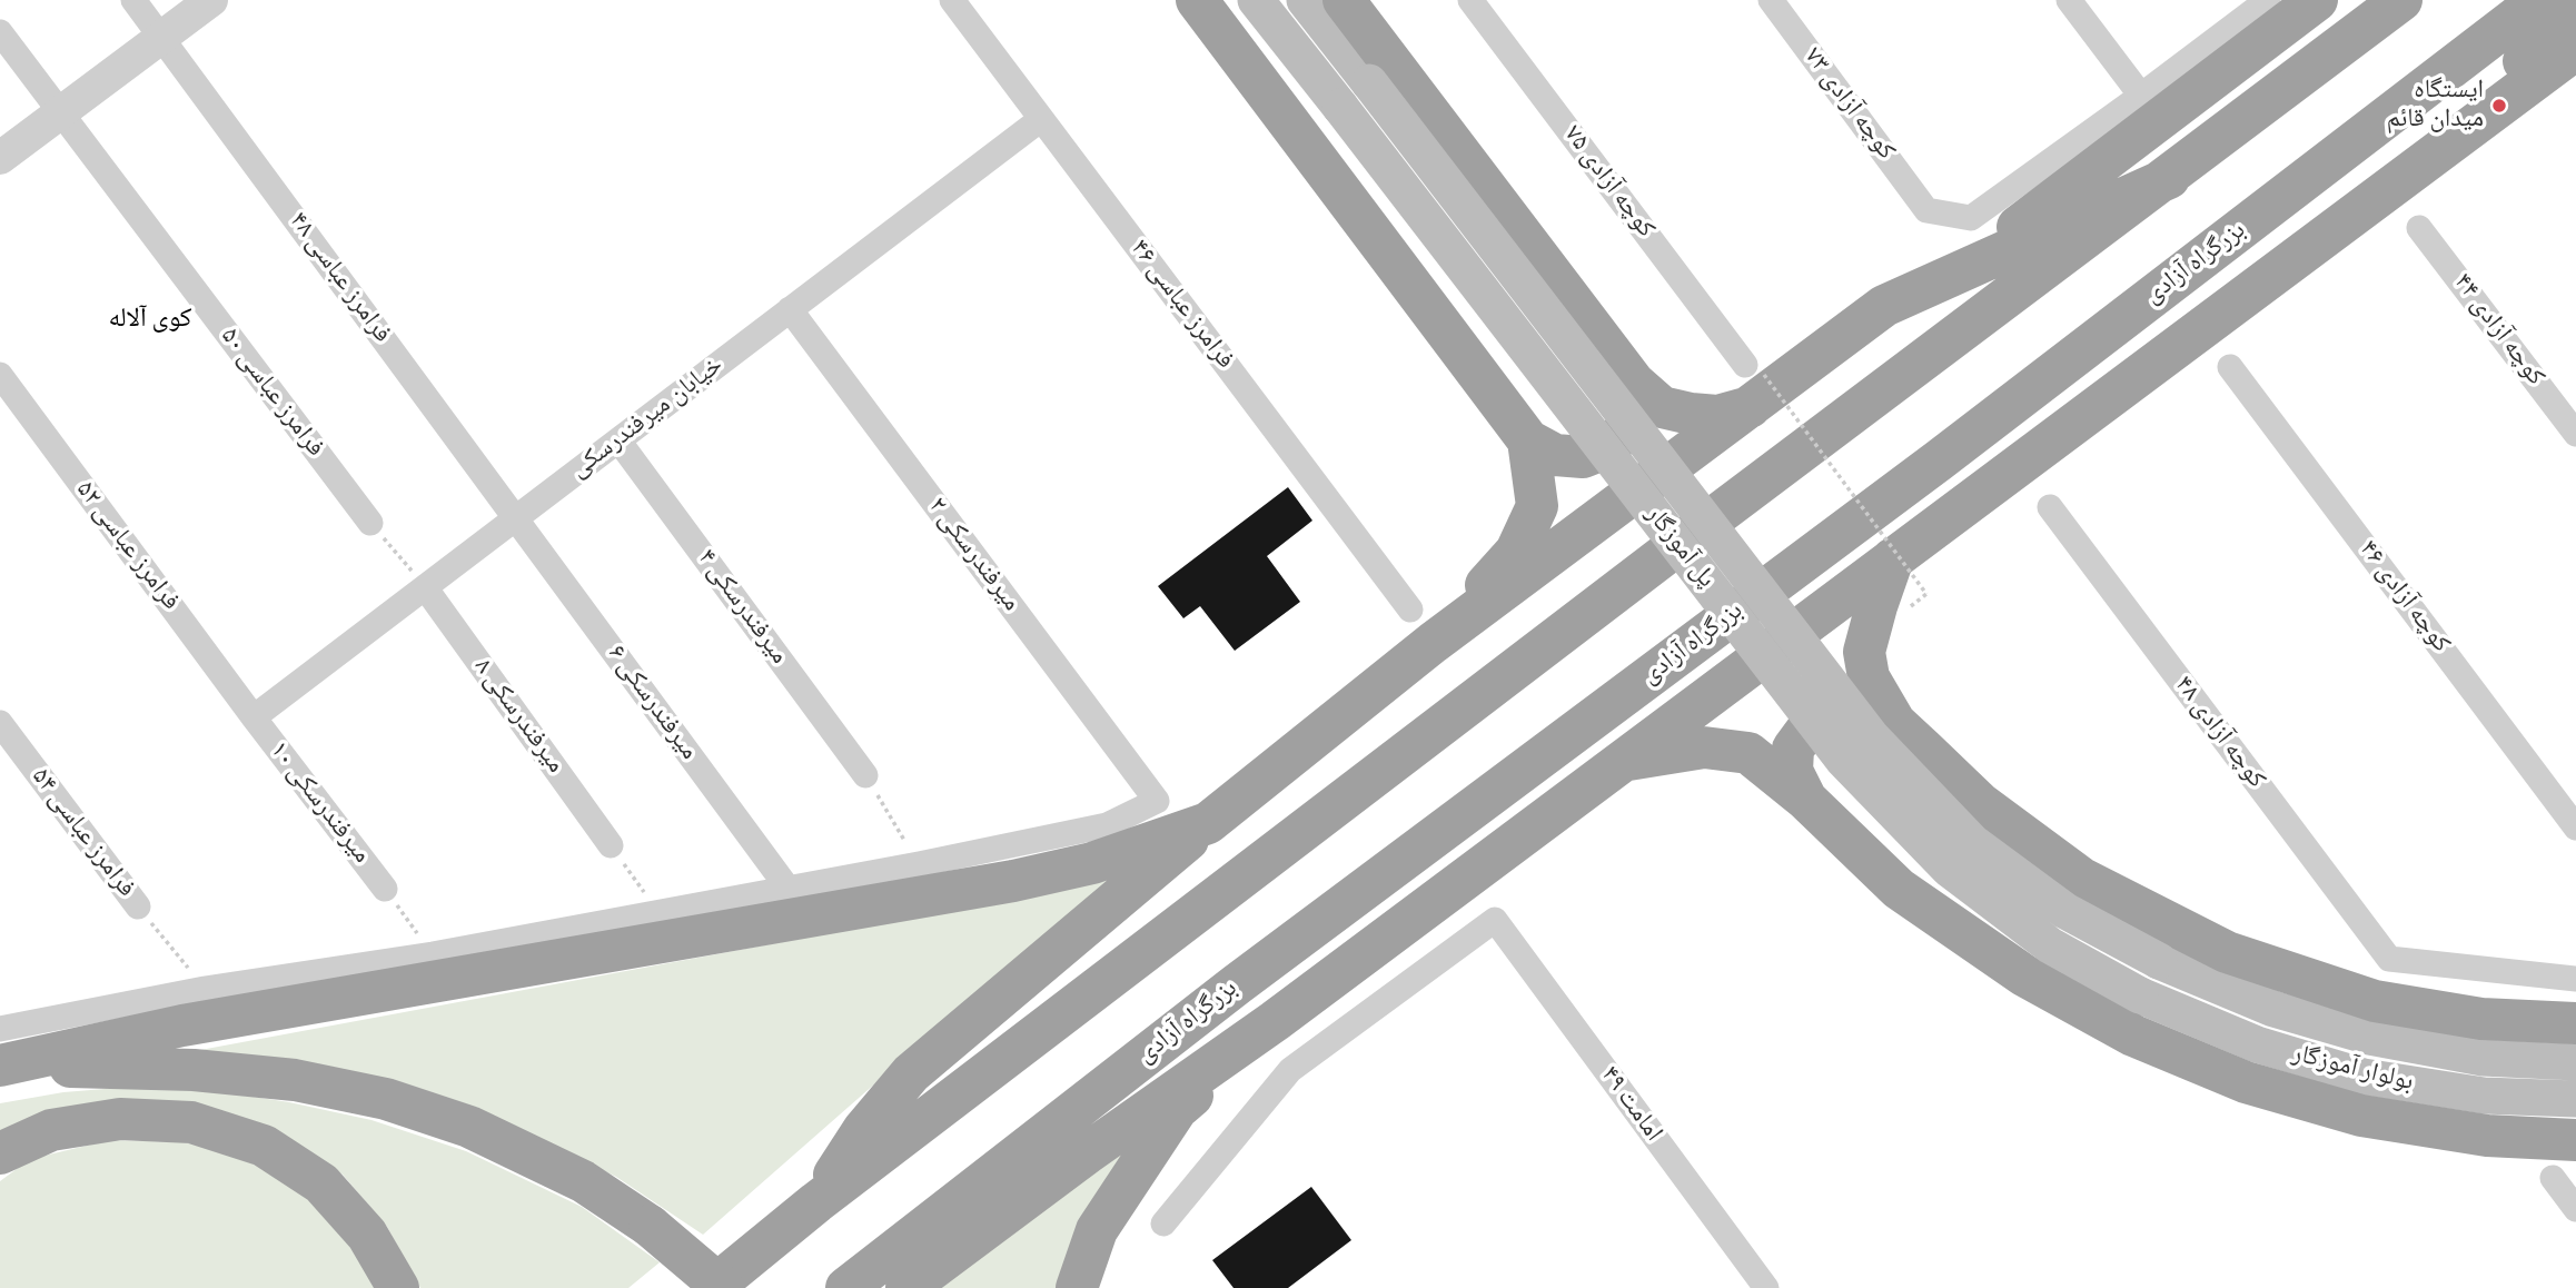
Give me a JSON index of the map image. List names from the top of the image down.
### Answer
{
  "streets": {
    "highway": ["بزرگراه آزادی"],
    "main road": ["پل آموزگار", "بولوار آموزگار"],
    "street": [
      "کوچه آزادی ۷۳",
      "کوچه آزادی ۷۵",
      "فرامرز عباسی ۴۸",
      "فرامرز عباسی ۴۶",
      "کوچه آزادی ۴۴",
      "فرامرز عباسی ۵۰",
      "خیابان میرفندرسکی",
      "فرامرز عباسی ۵۲",
      "میرفندرسکی ۲",
      "کوچه آزادی ۴۶",
      "میرفندرسکی ۴",
      "میرفندرسکی ۶",
      "میرفندرسکی ۸",
      "کوچه آزادی ۴۸",
      "میرفندرسکی ۱۰",
      "فرامرز عباسی ۵۴",
      "امامت ۴۹"
    ]
  },
  "crossings": [
    ["فرامرز عباسی ۴۸", "خیابان میرفندرسکی"],
    ["فرامرز عباسی ۴۸", "میرفندرسکی ۶"],
    ["فرامرز عباسی ۴۶", "خیابان میرفندرسکی"],
    ["خیابان میرفندرسکی", "فرامرز عباسی ۵۲"],
    ["خیابان میرفندرسکی", "میرفندرسکی ۲"],
    ["خیابان میرفندرسکی", "میرفندرسکی ۴"],
    ["خیابان میرفندرسکی", "میرفندرسکی ۶"],
    ["خیابان میرفندرسکی", "میرفندرسکی ۸"],
    ["خیابان میرفندرسکی", "میرفندرسکی ۱۰"],
    ["فرامرز عباسی ۵۲", "میرفندرسکی ۱۰"],
    ["پل آموزگار", "بولوار آموزگار"]
  ],
  "districts": ["کوی آلاله"],
  "places": ["ایستگاه میدان قائم"]
}
